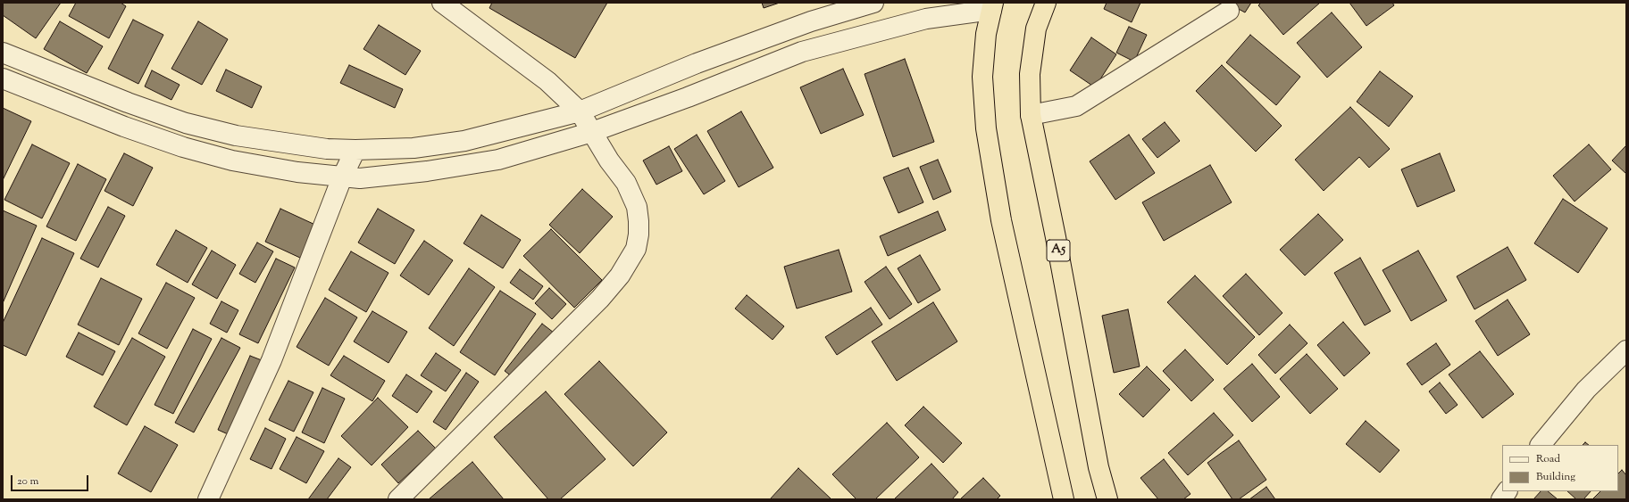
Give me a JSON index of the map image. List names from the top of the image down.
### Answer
{
  "streets": {
    "highway": ["A5"]
  },
  "legend": ["Road", "Building"],
  "scale_bar": "20 m"
}
